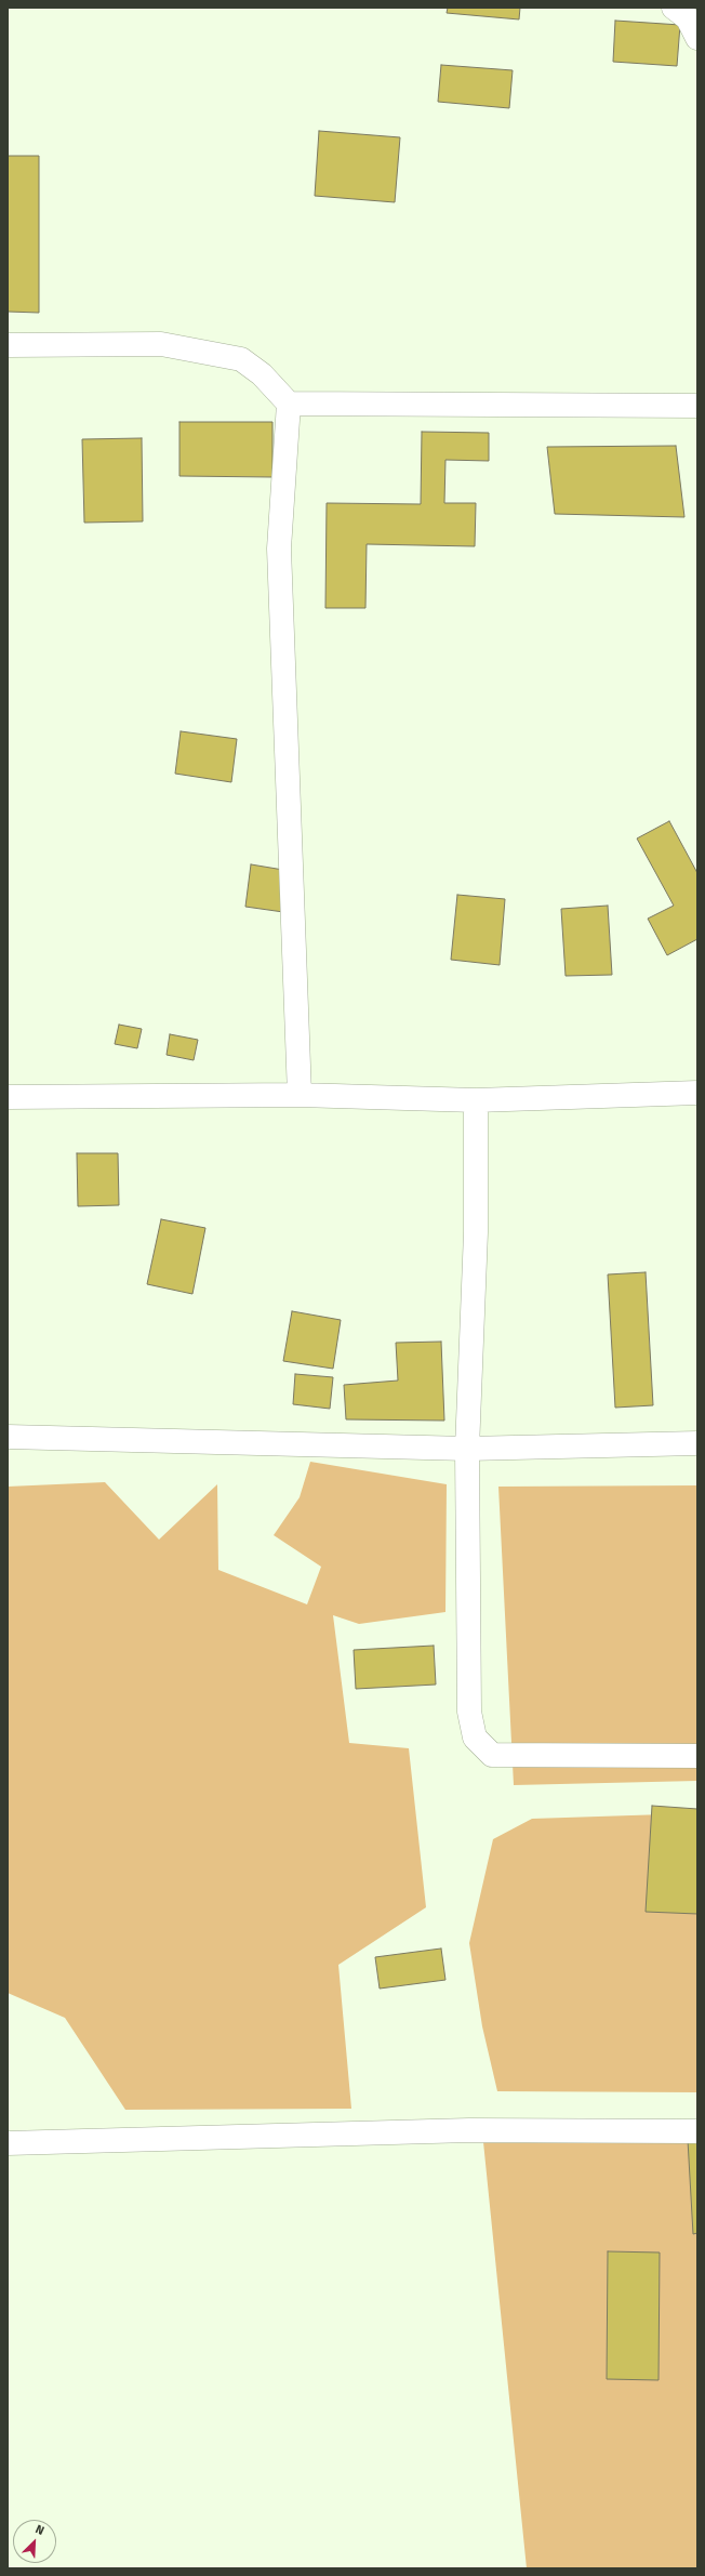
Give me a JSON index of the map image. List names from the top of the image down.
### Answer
{
  "north": "top right"
}
